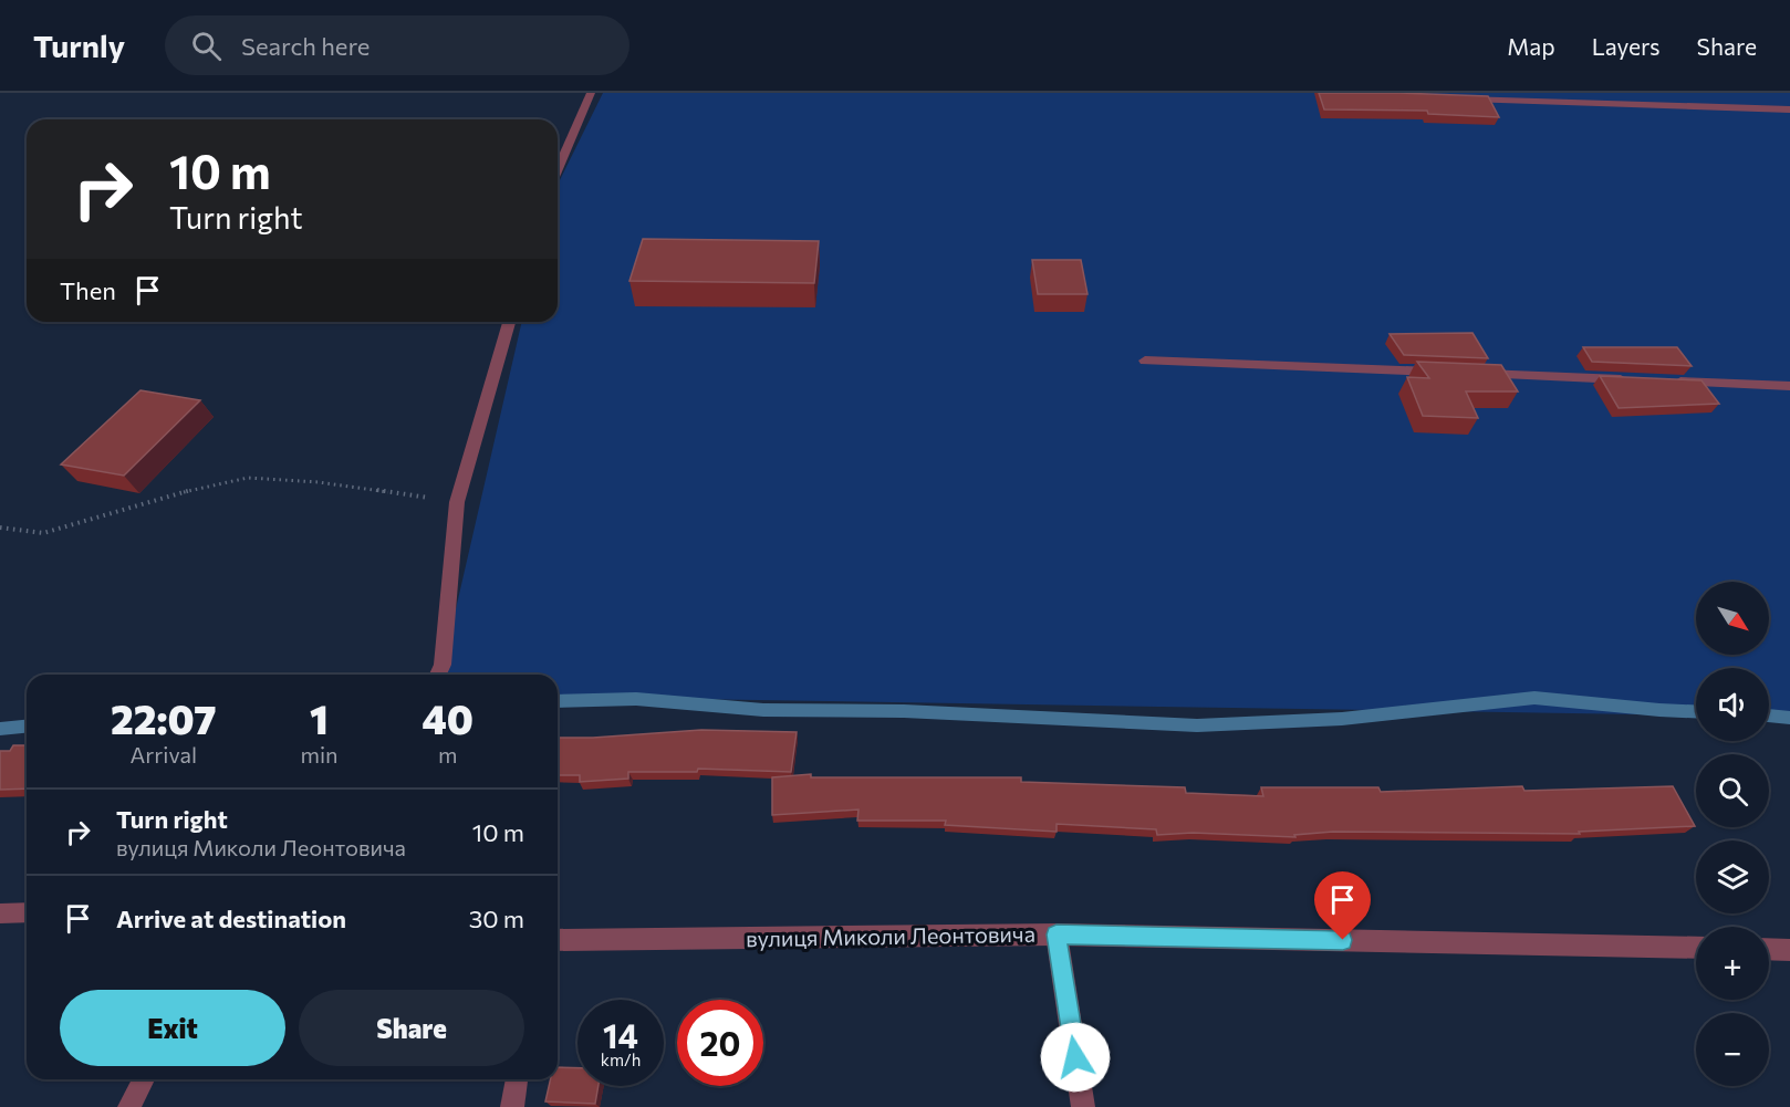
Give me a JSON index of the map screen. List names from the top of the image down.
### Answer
{
  "streets": {
    "street": ["вулиця Миколи Леонтовича"]
  },
  "north": "bottom right",
  "page": {
    "header": "Turnly",
    "search": "Search here",
    "nav": ["Map", "Layers", "Share"],
    "turn": ["10 m", "Turn right"],
    "then": "Then",
    "map_buttons": ["+", "−"],
    "eta": [
      "22:07",
      "Arrival",
      "1",
      "min",
      "40",
      "m"
    ],
    "list": [
      {
        "name": "Turn right",
        "note": "вулиця Миколи Леонтовича",
        "value": "10 m"
      },
      {
        "name": "Arrive at destination",
        "value": "30 m"
      }
    ],
    "buttons": ["Exit", "Share"],
    "speed": "14 km/h",
    "limit": "20"
  }
}
